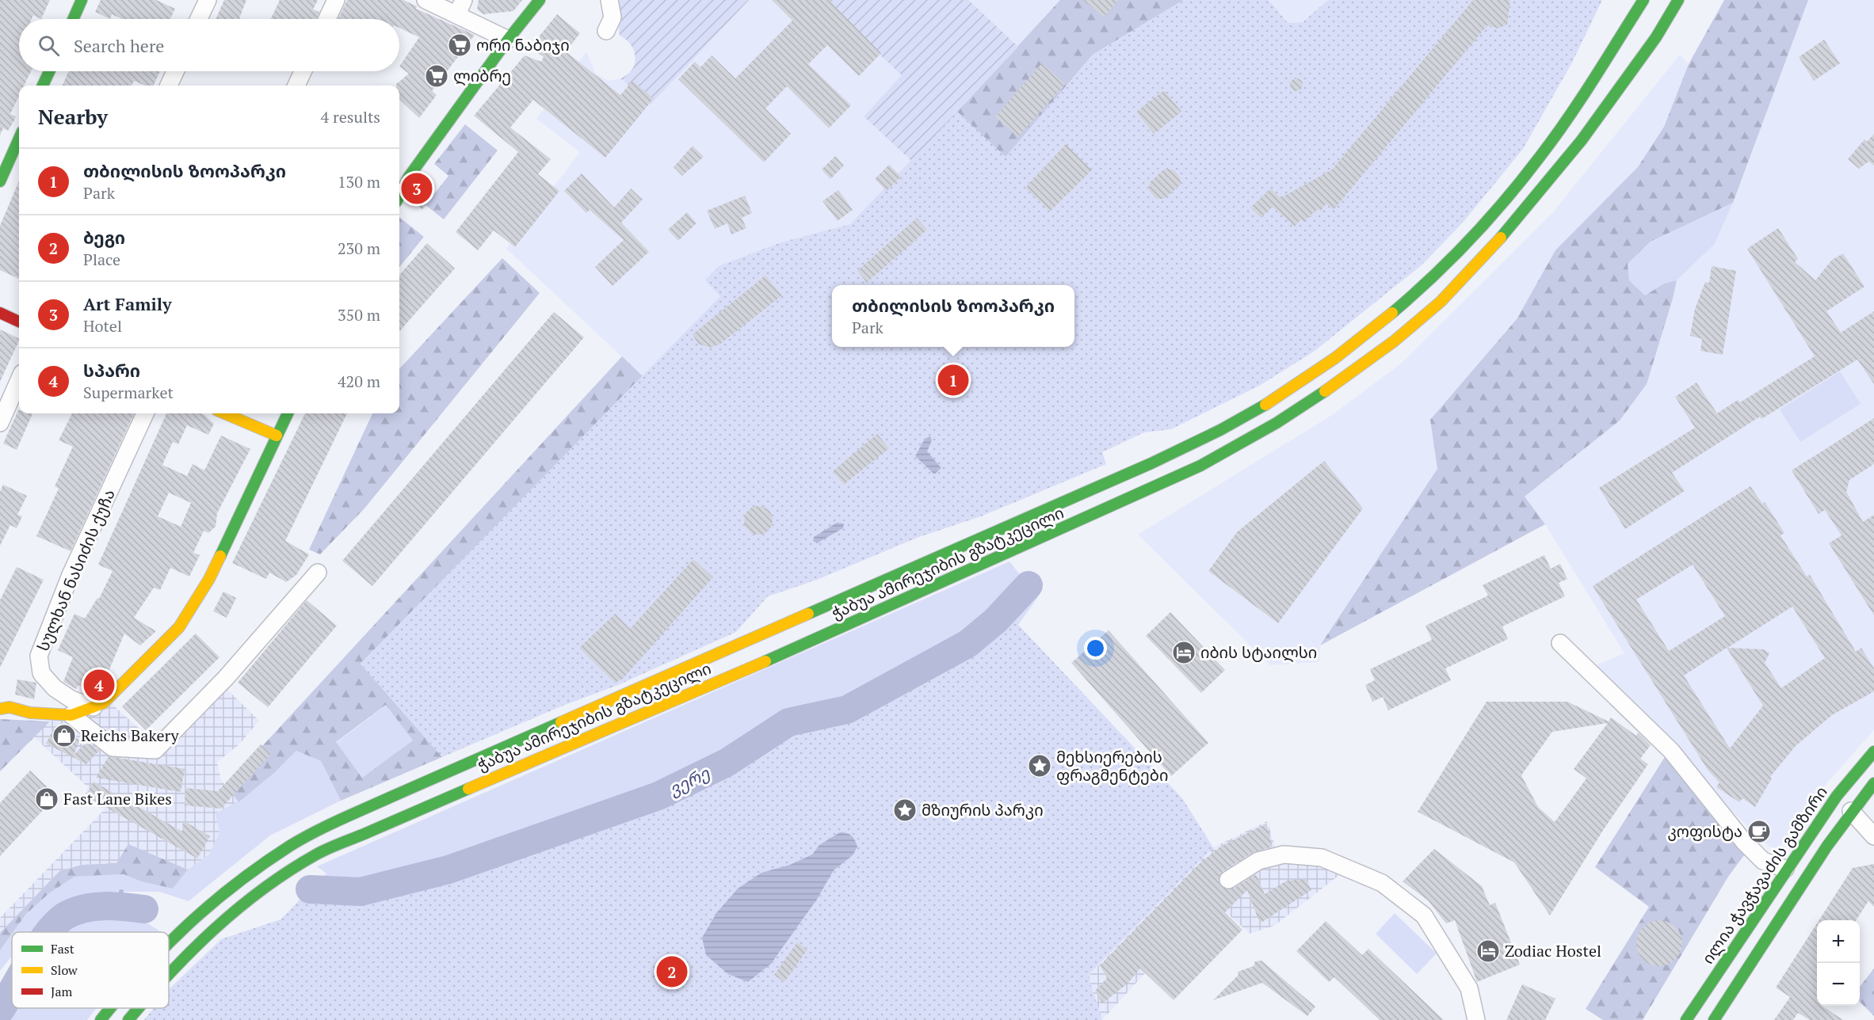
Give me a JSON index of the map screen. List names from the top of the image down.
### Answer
{
  "streets": {
    "main road": ["ჭაბუა ამირეჯიბის გზატკეცილი", "ილია ჭავჭავაძის გამზირი"],
    "street": ["სულხან ნასიძის ქუჩა"]
  },
  "water": ["ვერე"],
  "places": {
    "supermarket": ["ორი ნაბიჯი", "ლიბრე"],
    "hotel": ["იბის სტაილსი", "Zodiac Hostel"],
    "shop": ["Reichs Bakery", "Fast Lane Bikes"],
    "place": ["მეხსიერების ფრაგმენტები", "მზიურის პარკი"],
    "cafe": ["კოფისტა"]
  },
  "legend": ["Fast", "Slow", "Jam"],
  "page": {
    "search": "Search here",
    "heading": ["Nearby", "4 results"],
    "list": [
      {
        "mark": "1",
        "name": "თბილისის ზოოპარკი",
        "note": "Park",
        "value": "130 m"
      },
      {
        "mark": "2",
        "name": "ბეგი",
        "note": "Place",
        "value": "230 m"
      },
      {
        "mark": "3",
        "name": "Art Family",
        "note": "Hotel",
        "value": "350 m"
      },
      {
        "mark": "4",
        "name": "სპარი",
        "note": "Supermarket",
        "value": "420 m"
      }
    ],
    "pins": [
      "3",
      "1",
      "4",
      "2"
    ],
    "popup": ["თბილისის ზოოპარკი", "Park"],
    "map_buttons": ["+", "−"]
  }
}
